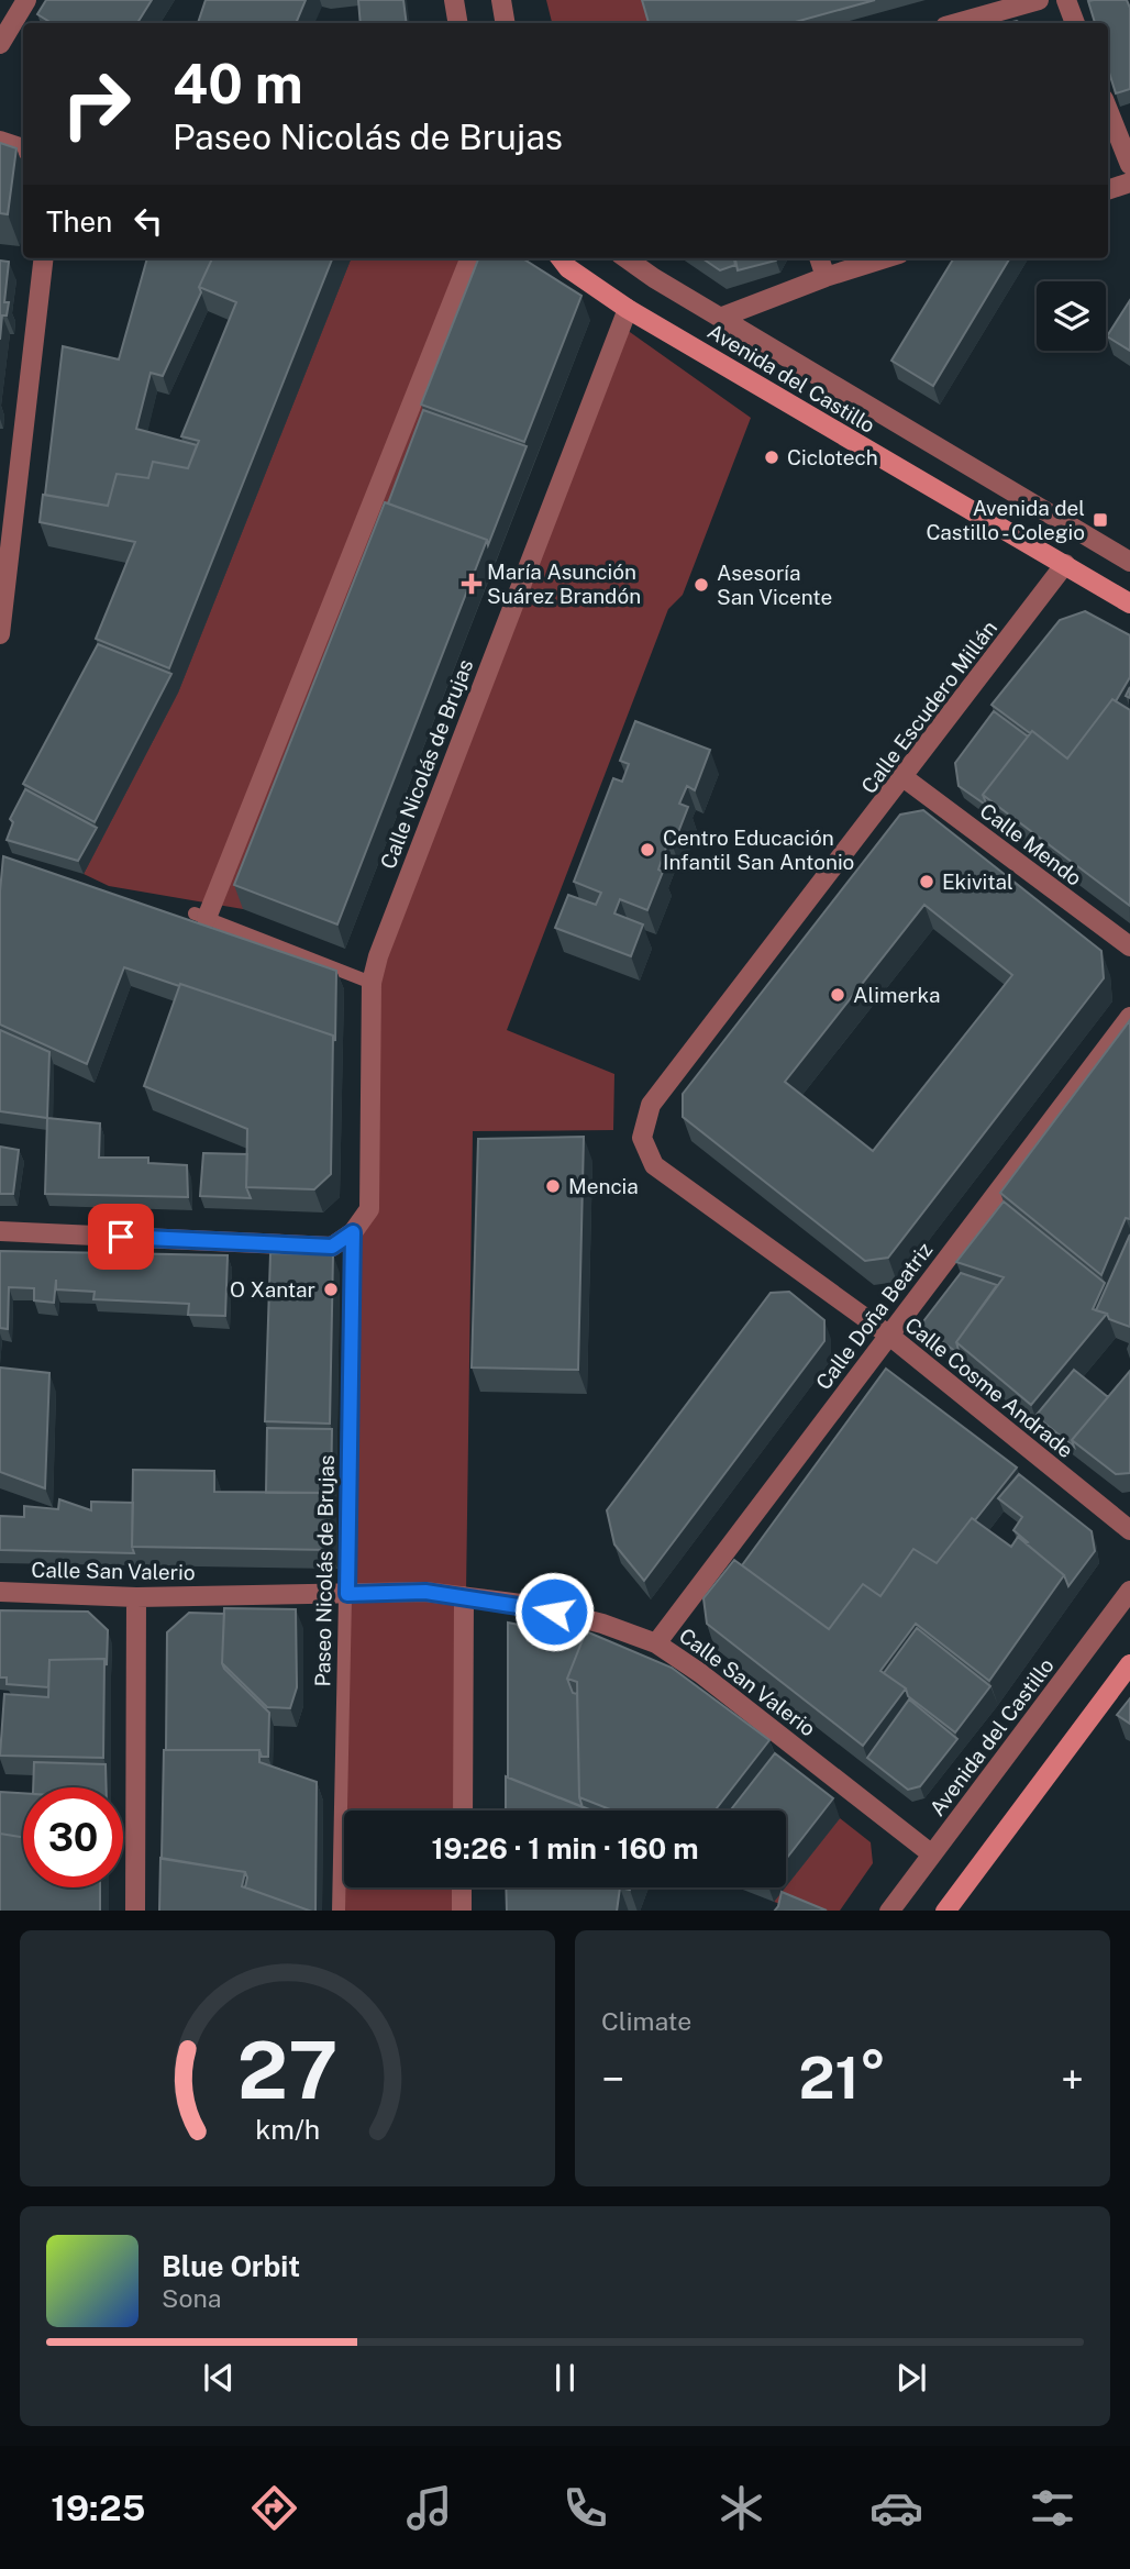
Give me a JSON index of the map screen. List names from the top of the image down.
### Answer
{
  "streets": {
    "main road": ["Avenida del Castillo"],
    "street": [
      "Calle Escudero Millán",
      "Calle Nicolás de Brujas",
      "Calle Mendo",
      "Calle Doña Beatriz",
      "Calle Cosme Andrade",
      "Calle San Valerio"
    ],
    "lane": ["Paseo Nicolás de Brujas"]
  },
  "crossings": [
    ["Avenida del Castillo", "Calle Escudero Millán"],
    ["Avenida del Castillo", "Calle Nicolás de Brujas"],
    ["Avenida del Castillo", "Calle San Valerio"],
    ["Calle Escudero Millán", "Calle Mendo"],
    ["Calle Escudero Millán", "Calle Cosme Andrade"],
    ["Calle Nicolás de Brujas", "Paseo Nicolás de Brujas"],
    ["Calle Doña Beatriz", "Calle Cosme Andrade"],
    ["Calle Doña Beatriz", "Calle San Valerio"],
    ["Calle San Valerio", "Paseo Nicolás de Brujas"]
  ],
  "places": {
    "other": [
      "Ciclotech",
      "Asesoría San Vicente",
      "Centro Educación Infantil San Antonio",
      "Ekivital",
      "Alimerka",
      "Mencia",
      "O Xantar"
    ],
    "transit": ["Avenida del Castillo - Colegio"],
    "health": ["María Asunción Suárez Brandón"]
  },
  "page": {
    "turn": ["40 m", "Paseo Nicolás de Brujas"],
    "then": "Then",
    "limit": "30",
    "trip": "19:26 · 1 min · 160 m",
    "tile": "Climate",
    "heat": ["−", "21°", "+"],
    "song": ["Blue Orbit", "Sona"],
    "tabs": "19:25",
    "gauge": ["27", "km/h"]
  }
}
